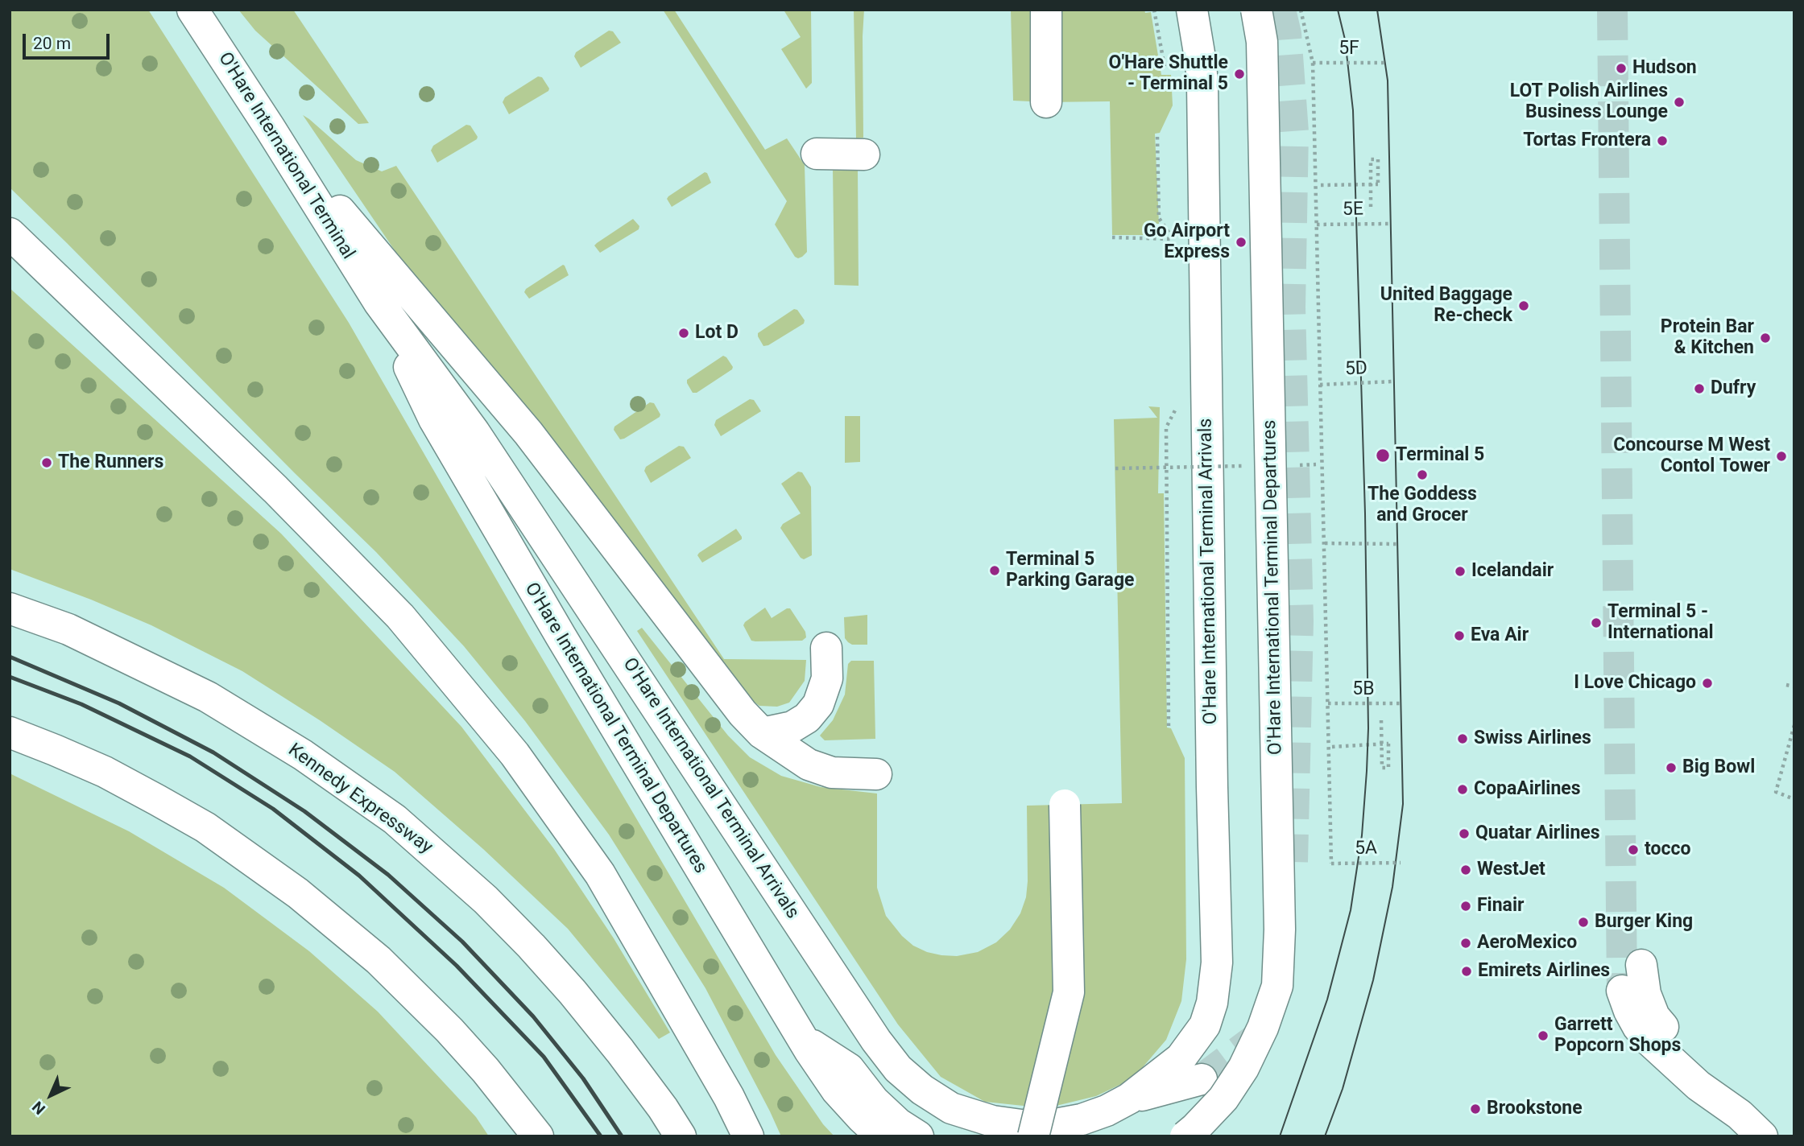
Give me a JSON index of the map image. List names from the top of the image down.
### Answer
{
  "streets": {
    "main road": [
      "O'Hare International Terminal",
      "O'Hare International Terminal Arrivals",
      "O'Hare International Terminal Departures",
      "Kennedy Expressway"
    ],
    "path": [
      "5F",
      "5E",
      "5D",
      "5B",
      "5A"
    ]
  },
  "crossings": [
    ["O'Hare International Terminal", "O'Hare International Terminal Arrivals"],
    ["O'Hare International Terminal", "O'Hare International Terminal Departures"],
    ["O'Hare International Terminal Arrivals", "O'Hare International Terminal Departures"],
    ["5B", "5A"]
  ],
  "places": [
    "Hudson",
    "O'Hare Shuttle - Terminal 5",
    "LOT Polish Airlines Business Lounge",
    "Tortas Frontera",
    "Go Airport Express",
    "United Baggage Re-check",
    "Lot D",
    "Protein Bar & Kitchen",
    "Dufry",
    "Terminal 5",
    "Concourse M West Contol Tower",
    "The Runners",
    "The Goddess and Grocer",
    "Terminal 5 Parking Garage",
    "Icelandair",
    "Terminal 5 - International",
    "Eva Air",
    "I Love Chicago",
    "Swiss Airlines",
    "Big Bowl",
    "CopaAirlines",
    "Quatar Airlines",
    "tocco",
    "WestJet",
    "Finair",
    "Burger King",
    "AeroMexico",
    "Emirets Airlines",
    "Garrett Popcorn Shops",
    "Brookstone"
  ],
  "scale_bar": "20 m",
  "north": "bottom left"
}
